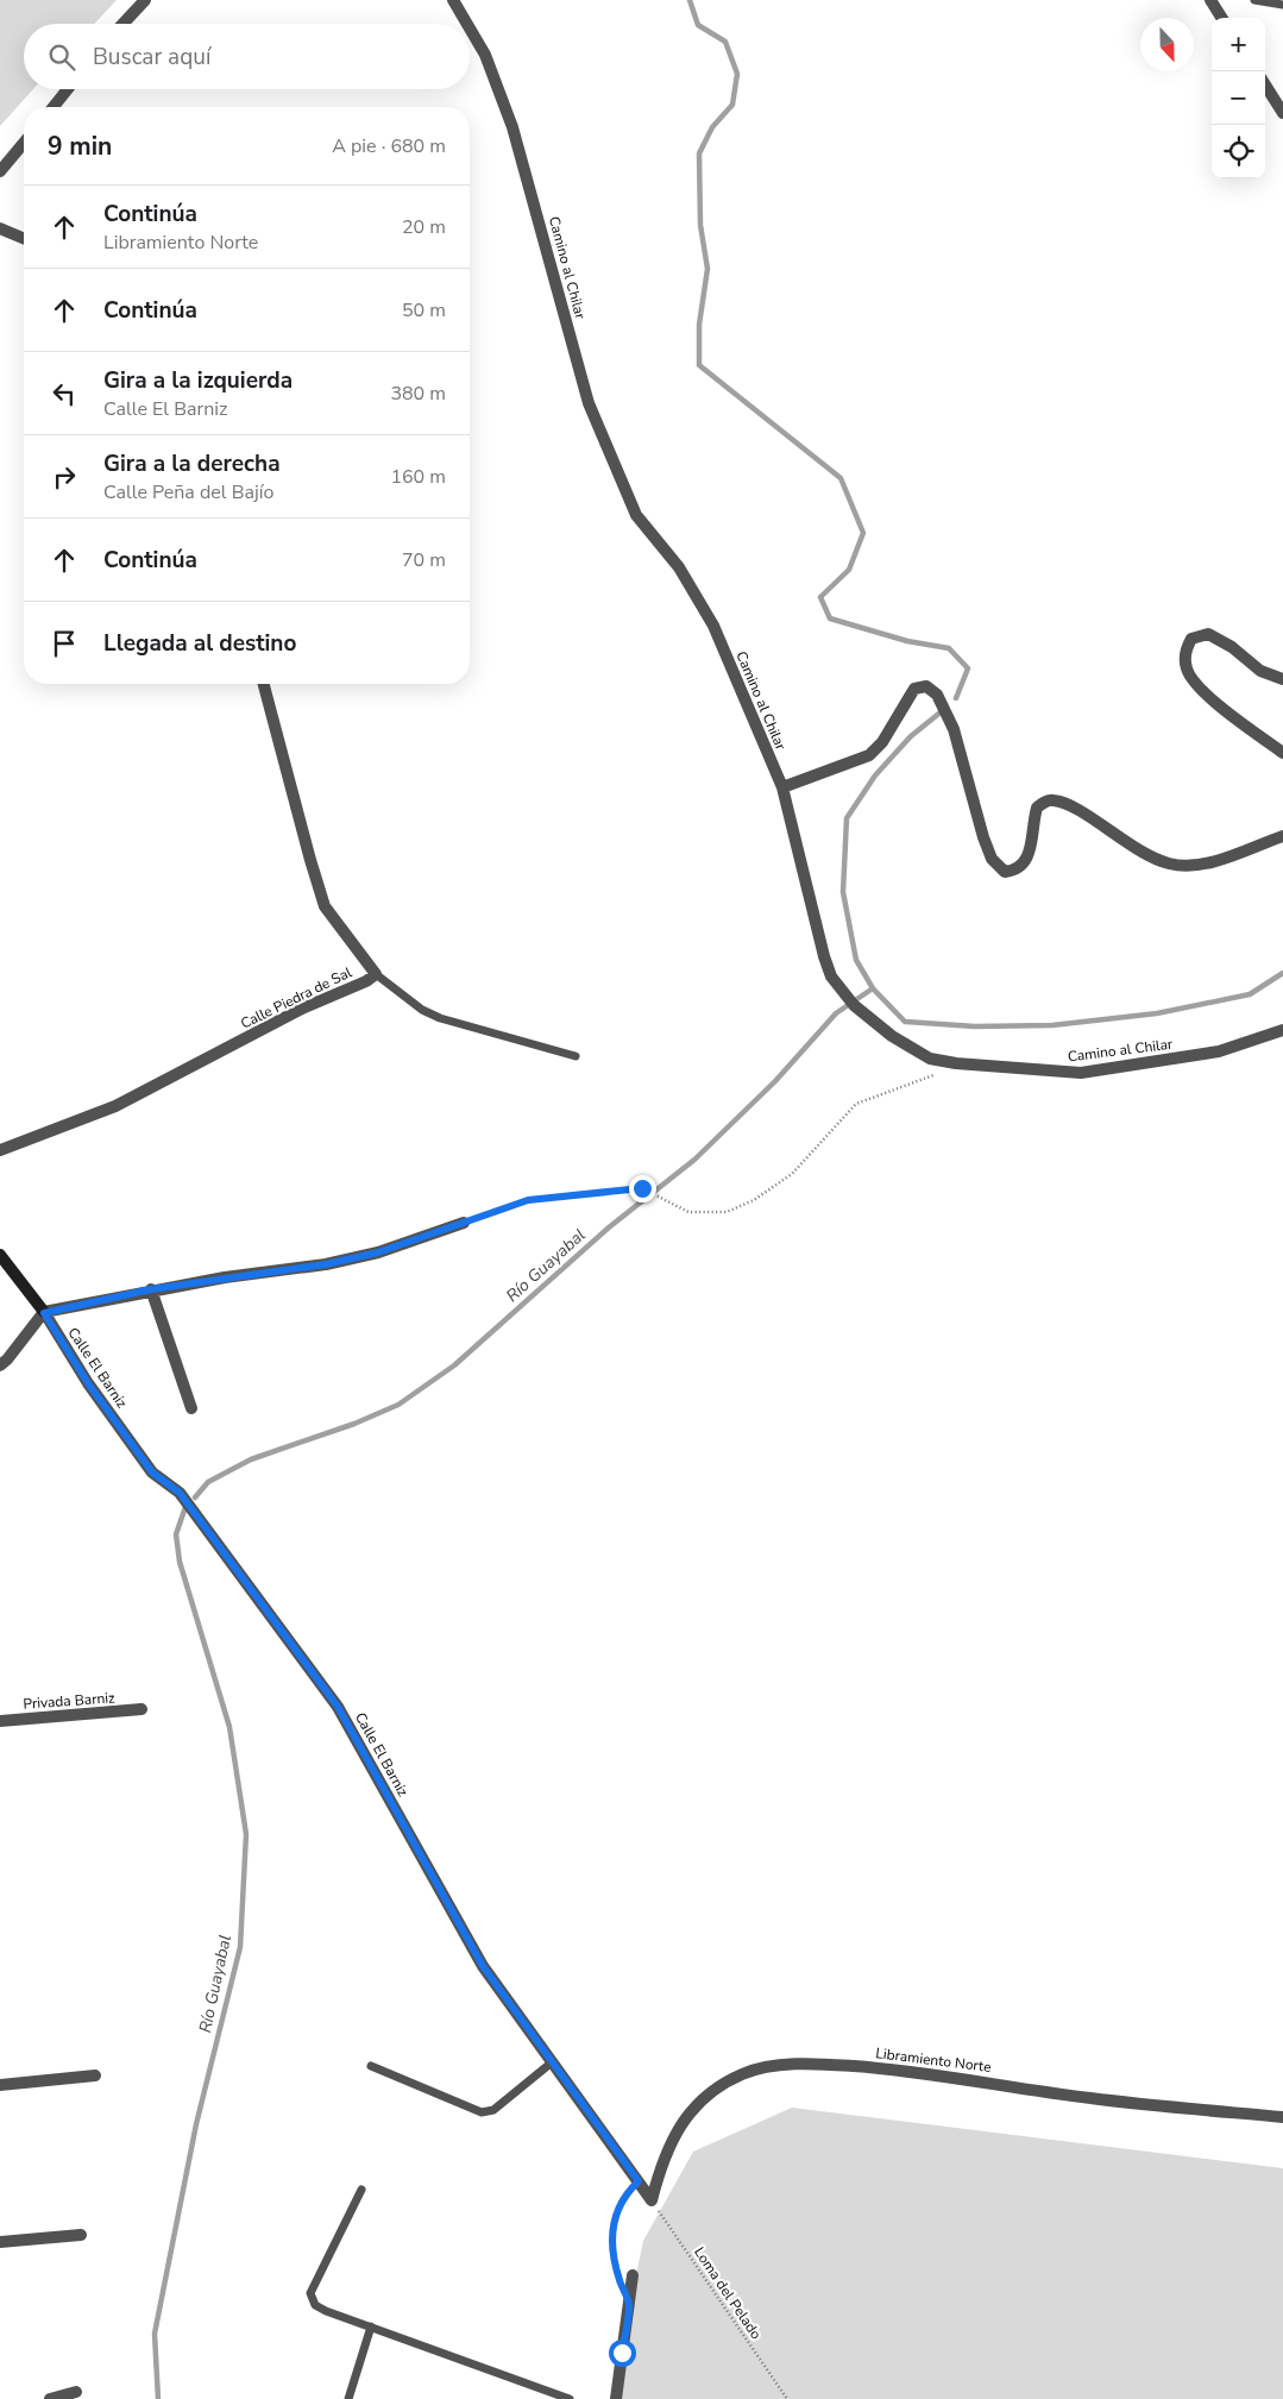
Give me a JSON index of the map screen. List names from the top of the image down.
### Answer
{
  "streets": {
    "street": [
      "Camino al Chilar",
      "Calle Piedra de Sal",
      "Calle El Barniz",
      "Privada Barniz",
      "Libramiento Norte"
    ],
    "path": ["Loma del Pelado"]
  },
  "crossings": [
    ["Calle El Barniz", "Libramiento Norte"],
    ["Calle El Barniz", "Loma del Pelado"],
    ["Libramiento Norte", "Loma del Pelado"]
  ],
  "water": ["Río Guayabal"],
  "north": "bottom",
  "page": {
    "map_buttons": ["+", "−"],
    "search": "Buscar aquí",
    "heading": ["9 min", "A pie · 680 m"],
    "list": [
      ["Continúa", "Libramiento Norte", "20 m"],
      ["Continúa", "50 m"],
      ["Gira a la izquierda", "Calle El Barniz", "380 m"],
      ["Gira a la derecha", "Calle Peña del Bajío", "160 m"],
      ["Continúa", "70 m"],
      "Llegada al destino"
    ]
  }
}
